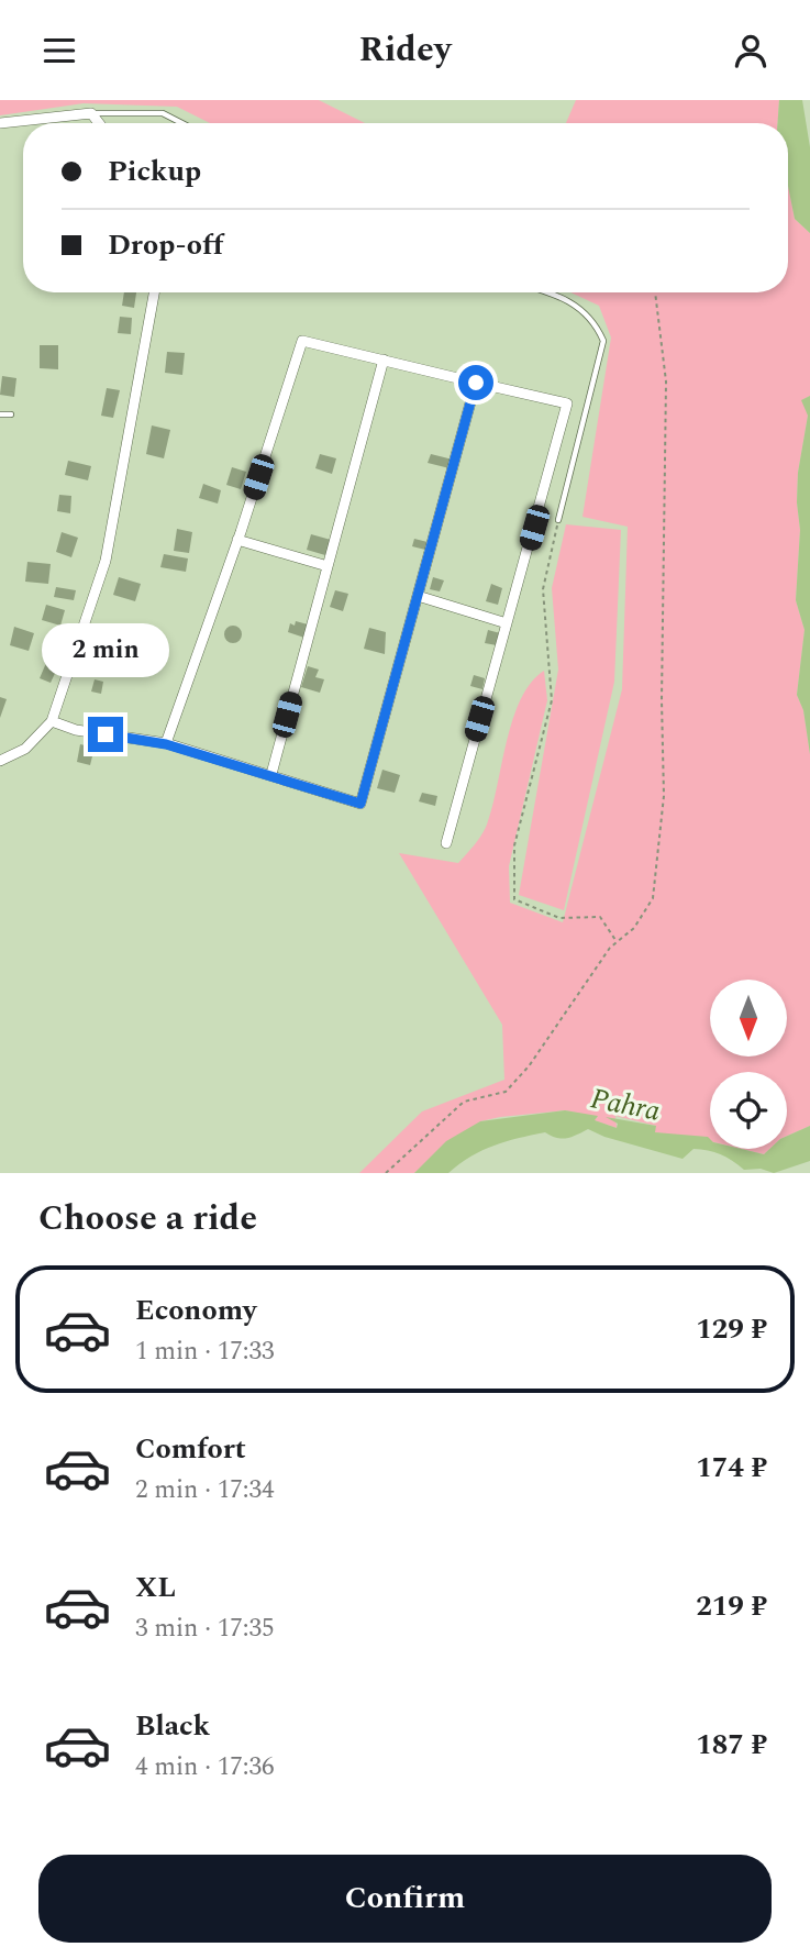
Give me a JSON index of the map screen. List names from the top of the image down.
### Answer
{
  "water": ["Pahra"],
  "north": "bottom",
  "page": {
    "header": "Ridey",
    "banner": ["Pickup", "Drop-off"],
    "bubble": "2 min",
    "heading": "Choose a ride",
    "list": [
      {
        "name": "Economy",
        "note": "1 min · 17:33",
        "value": "129 ₽"
      },
      {
        "name": "Comfort",
        "note": "2 min · 17:34",
        "value": "174 ₽"
      },
      {
        "name": "XL",
        "note": "3 min · 17:35",
        "value": "219 ₽"
      },
      {
        "name": "Black",
        "note": "4 min · 17:36",
        "value": "187 ₽"
      }
    ],
    "buttons": "Confirm"
  }
}
